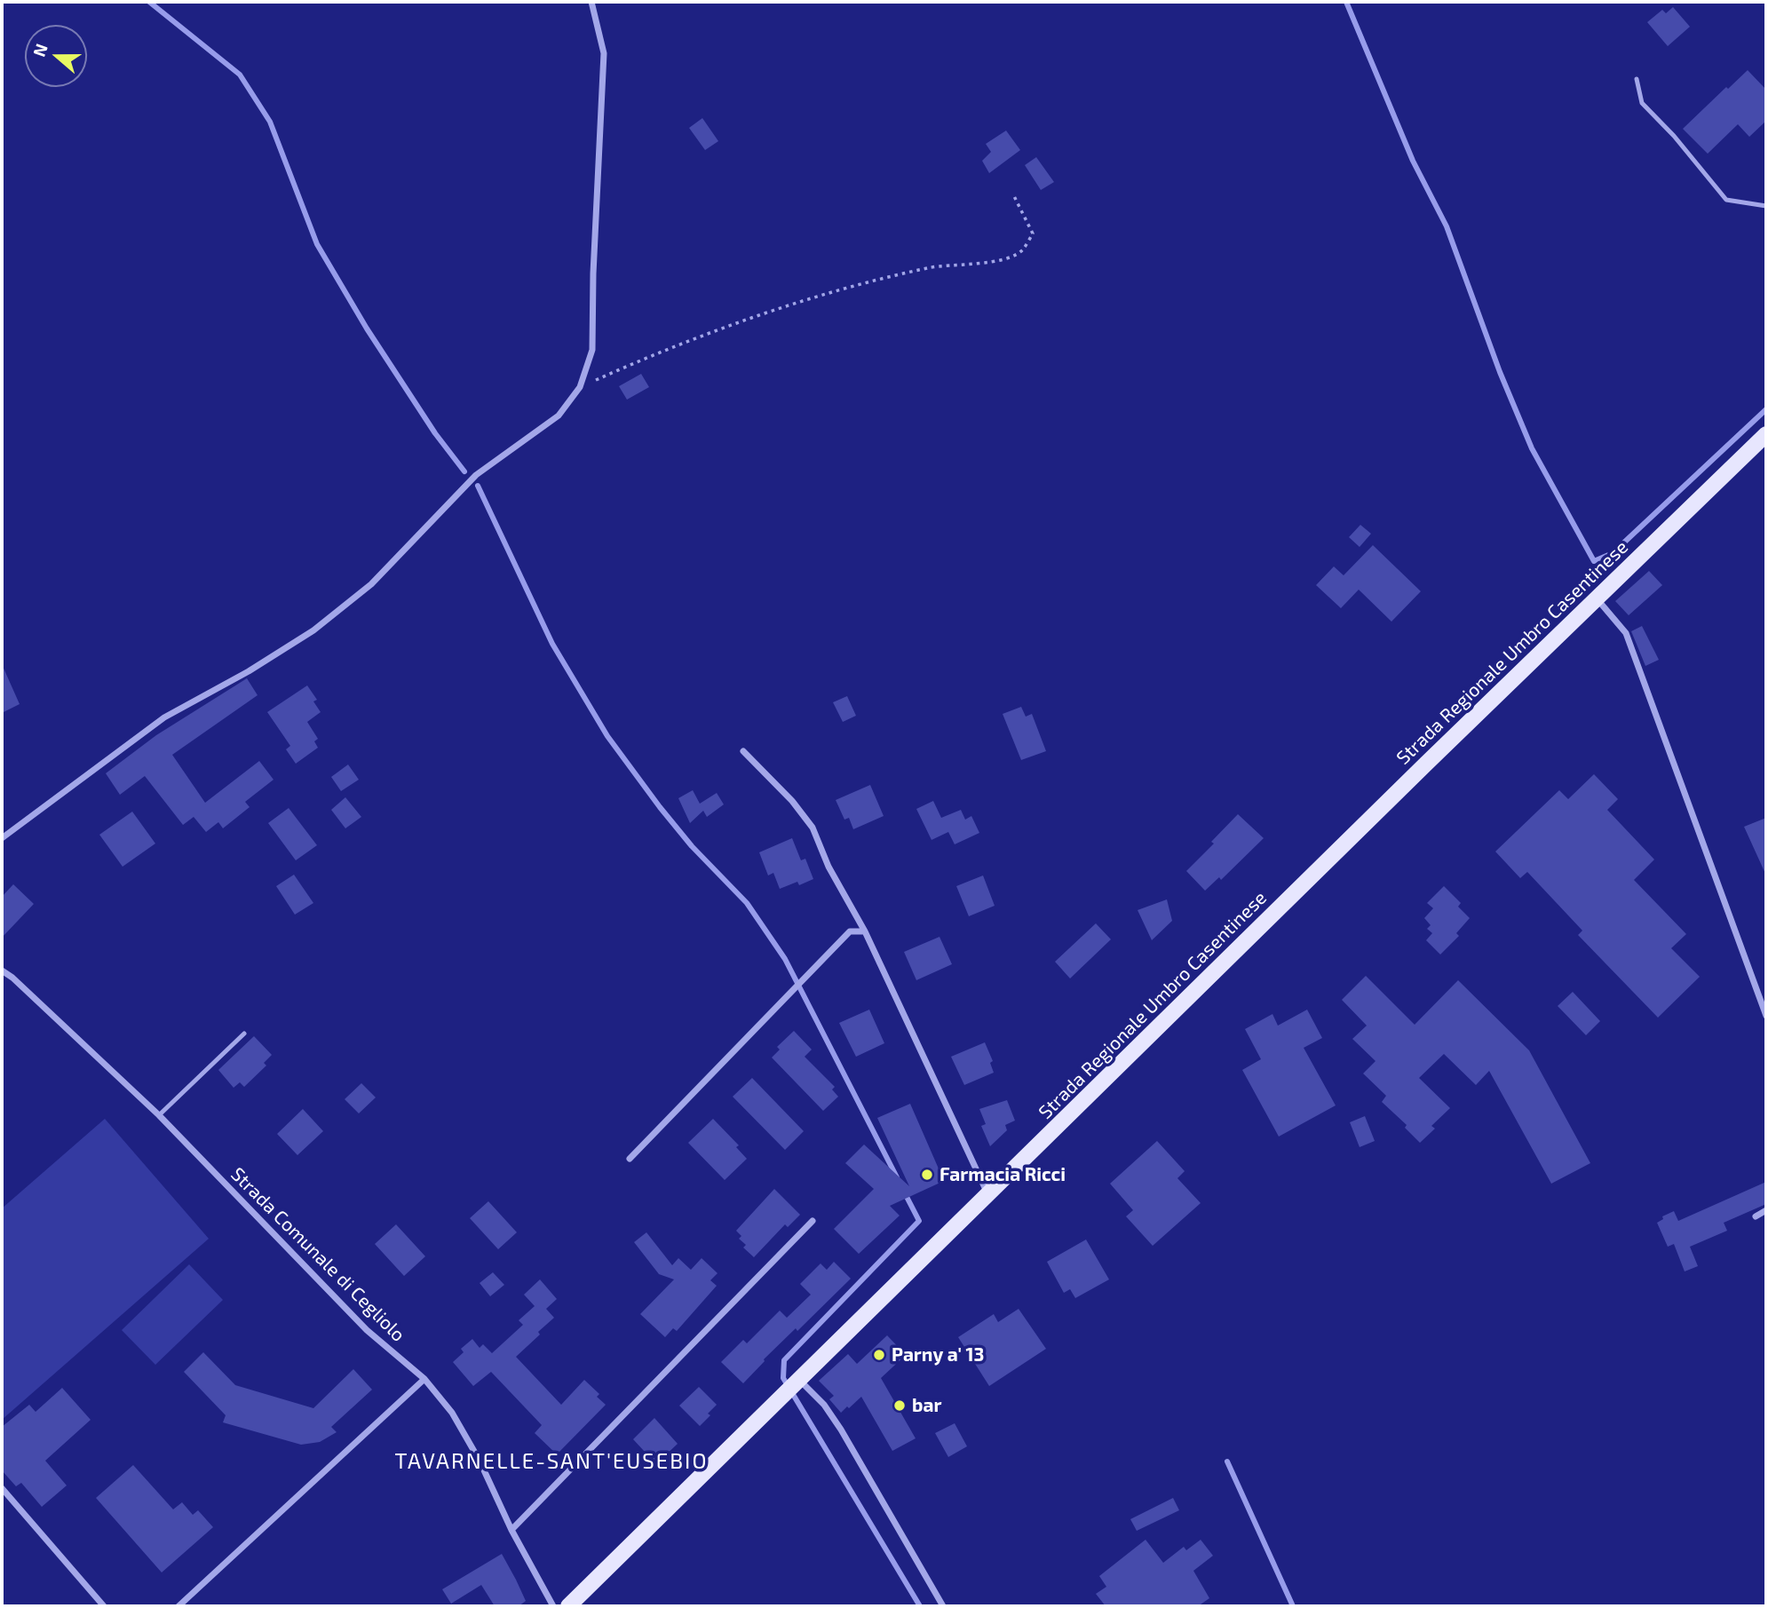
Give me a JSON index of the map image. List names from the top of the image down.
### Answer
{
  "streets": {
    "main road": ["Strada Regionale Umbro Casentinese"],
    "street": ["Strada Comunale di Cegliolo"]
  },
  "districts": ["TAVARNELLE-SANT'EUSEBIO"],
  "places": ["Farmacia Ricci", "Parny a' 13", "bar"],
  "north": "left"
}
